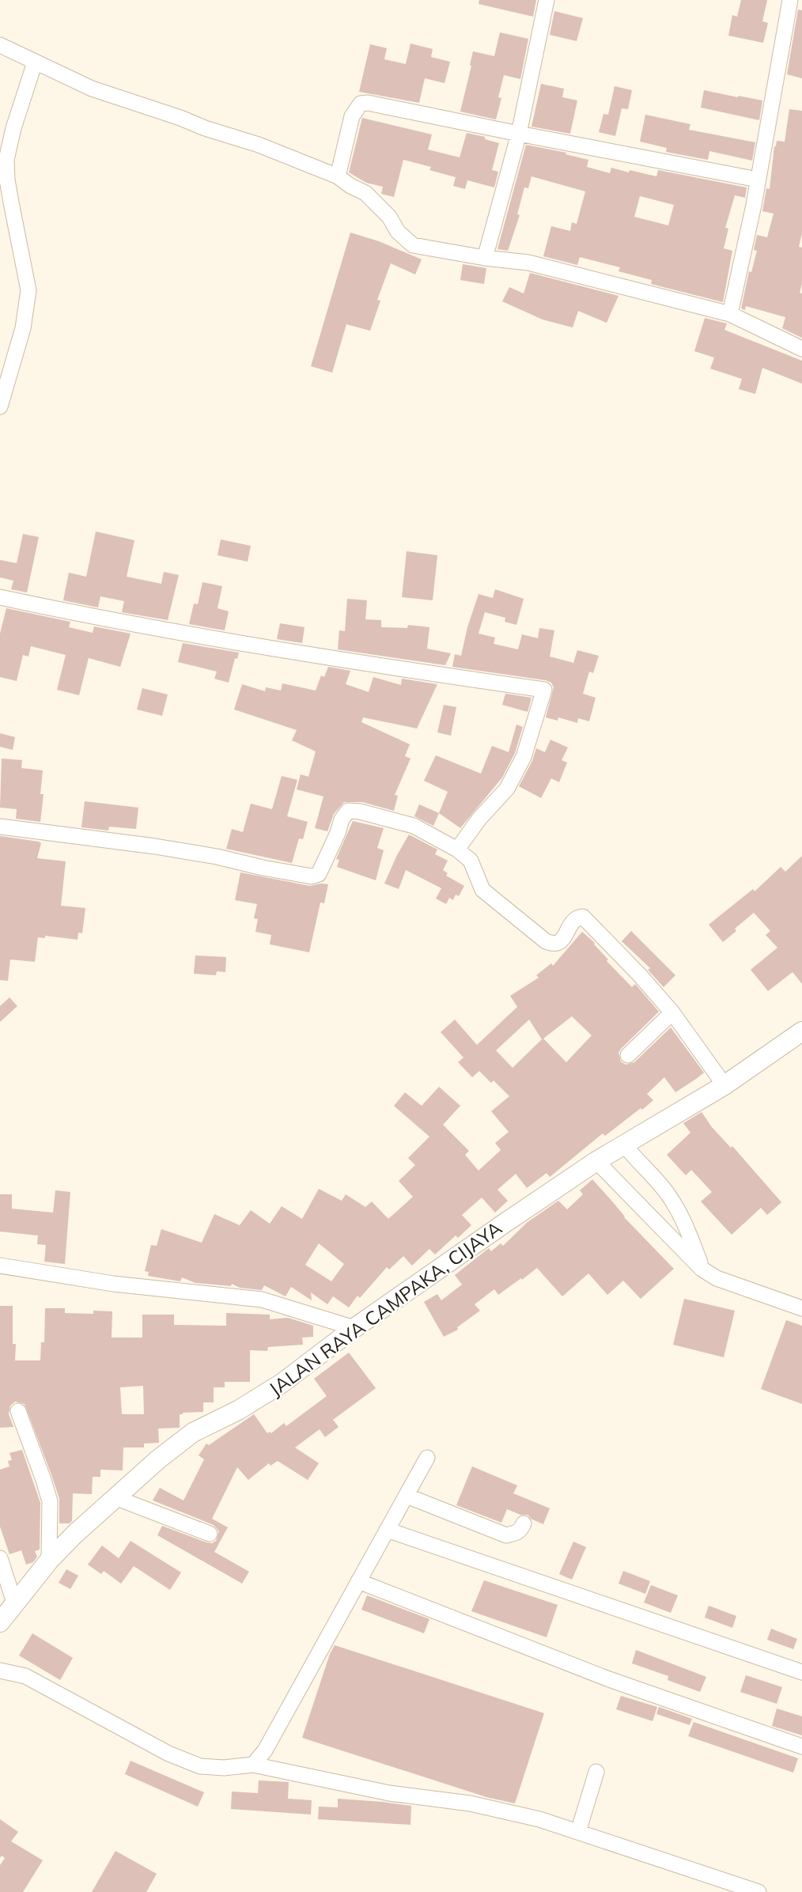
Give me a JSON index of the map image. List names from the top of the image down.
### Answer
{
  "streets": {
    "main road": ["JALAN RAYA CAMPAKA, CIJAYA"]
  }
}
